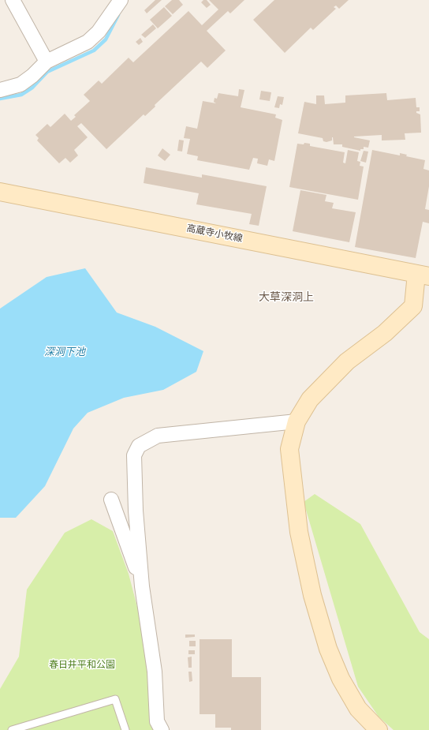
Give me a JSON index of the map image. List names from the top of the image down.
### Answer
{
  "streets": {
    "street": ["高蔵寺小牧線"]
  },
  "districts": ["大草深洞上"],
  "water": ["深洞下池"],
  "parks": ["春日井平和公園"]
}
